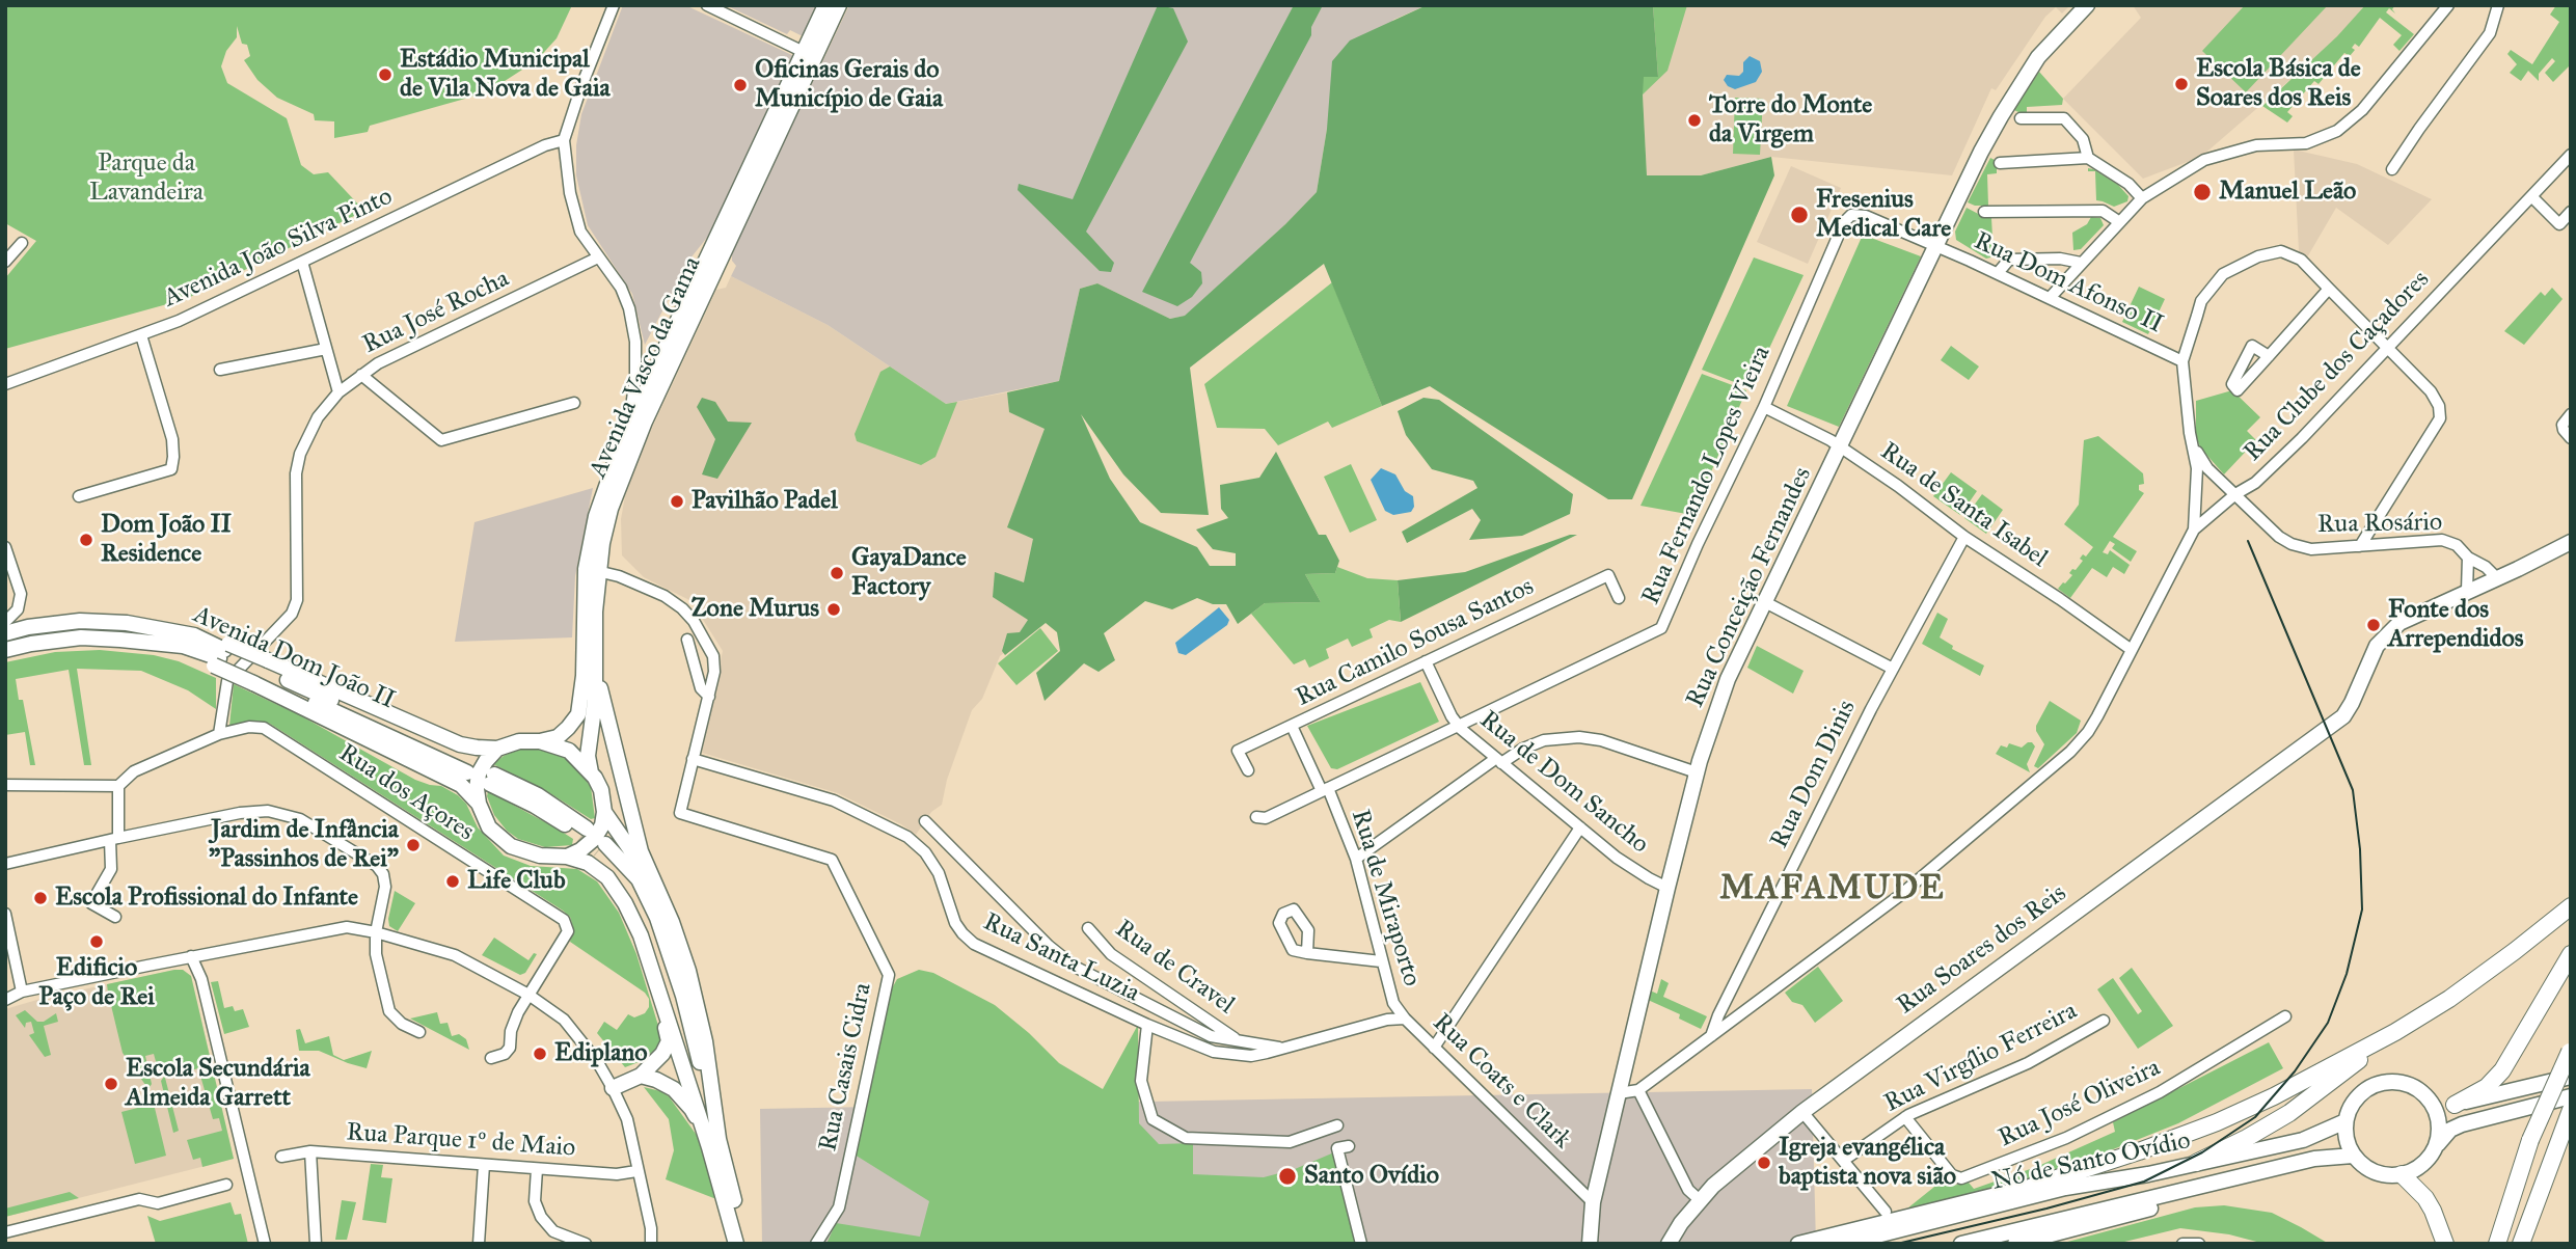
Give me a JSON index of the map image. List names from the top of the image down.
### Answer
{
  "streets": {
    "main road": [
      "Avenida Vasco da Gama",
      "Rua Conceição Fernandes",
      "Avenida Dom João II",
      "Rua Soares dos Reis",
      "Nó de Santo Ovídio"
    ],
    "street": [
      "Avenida João Silva Pinto",
      "Rua Dom Afonso II",
      "Rua José Rocha",
      "Rua Clube dos Caçadores",
      "Rua Fernando Lopes Vieira",
      "Rua de Santa Isabel",
      "Rua Rosário",
      "Rua Camilo Sousa Santos",
      "Rua Dom Dinis",
      "Rua de Dom Sancho",
      "Rua dos Açores",
      "Rua de Miraporto",
      "Rua Santa Luzia",
      "Rua de Cravel",
      "Rua Virgílio Ferreira",
      "Rua Casais Cidra",
      "Rua Coats e Clark",
      "Rua José Oliveira",
      "Rua Parque 1º de Maio"
    ]
  },
  "crossings": [
    ["Rua Dom Afonso II", "Rua Fernando Lopes Vieira"],
    ["Rua Dom Afonso II", "Rua Rosário"],
    ["Rua Dom Afonso II", "Rua Conceição Fernandes"],
    ["Rua José Rocha", "Rua dos Açores"],
    ["Rua Clube dos Caçadores", "Rua de Santa Isabel"],
    ["Rua Clube dos Caçadores", "Rua Rosário"],
    ["Rua Clube dos Caçadores", "Rua Conceição Fernandes"],
    ["Rua Clube dos Caçadores", "Rua Dom Dinis"],
    ["Rua Fernando Lopes Vieira", "Rua de Santa Isabel"],
    ["Rua Fernando Lopes Vieira", "Rua Conceição Fernandes"],
    ["Rua Fernando Lopes Vieira", "Rua de Dom Sancho"],
    ["Rua Fernando Lopes Vieira", "Rua de Miraporto"],
    ["Rua de Santa Isabel", "Rua Conceição Fernandes"],
    ["Rua de Santa Isabel", "Rua Dom Dinis"],
    ["Rua Rosário", "Rua Soares dos Reis"],
    ["Rua Conceição Fernandes", "Rua de Dom Sancho"],
    ["Rua Conceição Fernandes", "Rua Coats e Clark"],
    ["Rua Camilo Sousa Santos", "Rua de Dom Sancho"],
    ["Rua Camilo Sousa Santos", "Rua de Miraporto"],
    ["Rua de Miraporto", "Rua Coats e Clark"],
    ["Rua Santa Luzia", "Rua Casais Cidra"],
    ["Rua Santa Luzia", "Rua Coats e Clark"],
    ["Rua de Cravel", "Rua Coats e Clark"],
    ["Rua Virgílio Ferreira", "Rua José Oliveira"]
  ],
  "districts": ["MAFAMUDE"],
  "parks": ["Parque da Lavandeira"],
  "places": [
    "Estádio Municipal de Vila Nova de Gaia",
    "Escola Básica de Soares dos Reis",
    "Oficinas Gerais do Município de Gaia",
    "Torre do Monte da Virgem",
    "Manuel Leão",
    "Fresenius Medical Care",
    "Pavilhão Padel",
    "Dom João II Residence",
    "GayaDance Factory",
    "Zone Murus",
    "Fonte dos Arrependidos",
    "Jardim de Infância \"Passinhos de Rei\"",
    "Life Club",
    "Escola Profissional do Infante",
    "Edificio Paço de Rei",
    "Ediplano",
    "Escola Secundária Almeida Garrett",
    "Igreja evangélica baptista nova sião",
    "Santo Ovídio"
  ]
}
